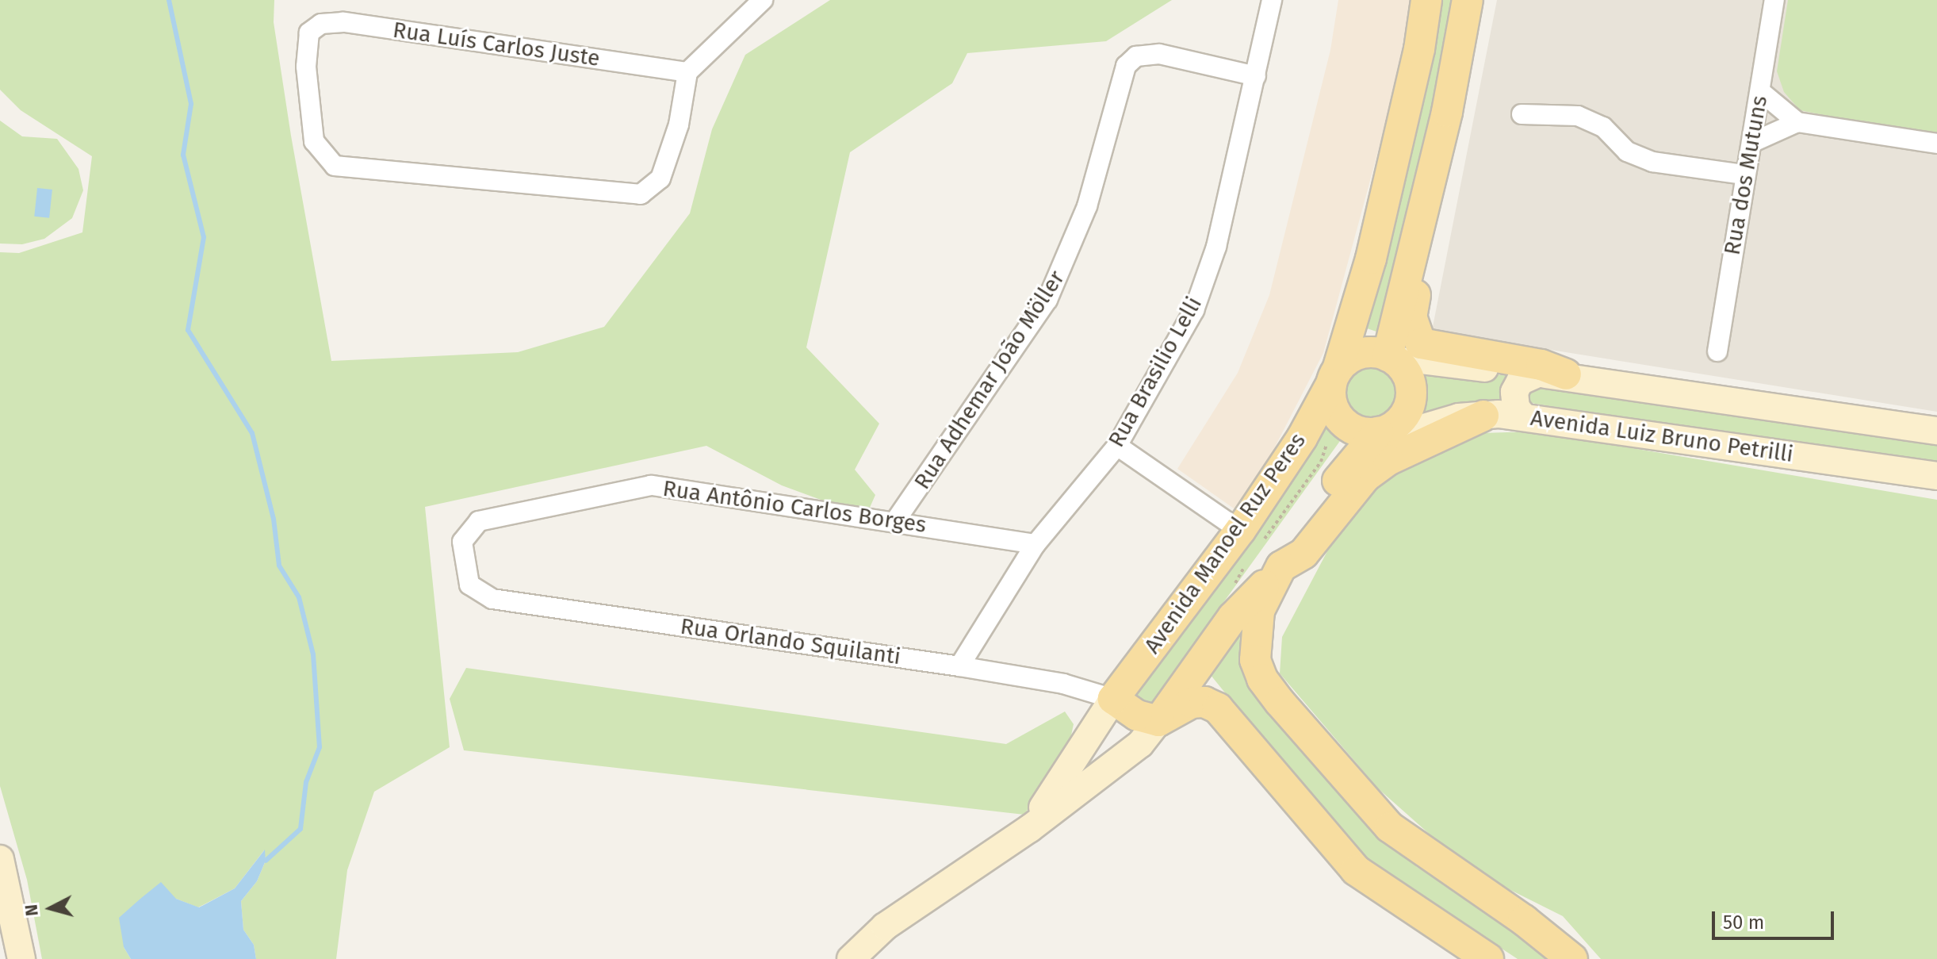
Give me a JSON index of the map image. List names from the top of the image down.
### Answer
{
  "streets": {
    "main road": ["Avenida Luiz Bruno Petrilli", "Avenida Manoel Ruz Peres"],
    "street": [
      "Rua Luís Carlos Juste",
      "Rua dos Mutuns",
      "Rua Brasilio Lelli",
      "Rua Adhemar João Möller",
      "Rua Antônio Carlos Borges",
      "Rua Orlando Squilanti"
    ]
  },
  "crossings": [
    ["Rua Brasilio Lelli", "Rua Adhemar João Möller"],
    ["Rua Brasilio Lelli", "Rua Antônio Carlos Borges"],
    ["Rua Brasilio Lelli", "Rua Orlando Squilanti"],
    ["Rua Adhemar João Möller", "Rua Antônio Carlos Borges"],
    ["Avenida Luiz Bruno Petrilli", "Avenida Manoel Ruz Peres"],
    ["Rua Antônio Carlos Borges", "Rua Orlando Squilanti"],
    ["Avenida Manoel Ruz Peres", "Rua Orlando Squilanti"]
  ],
  "scale_bar": "50 m",
  "north": "left"
}
